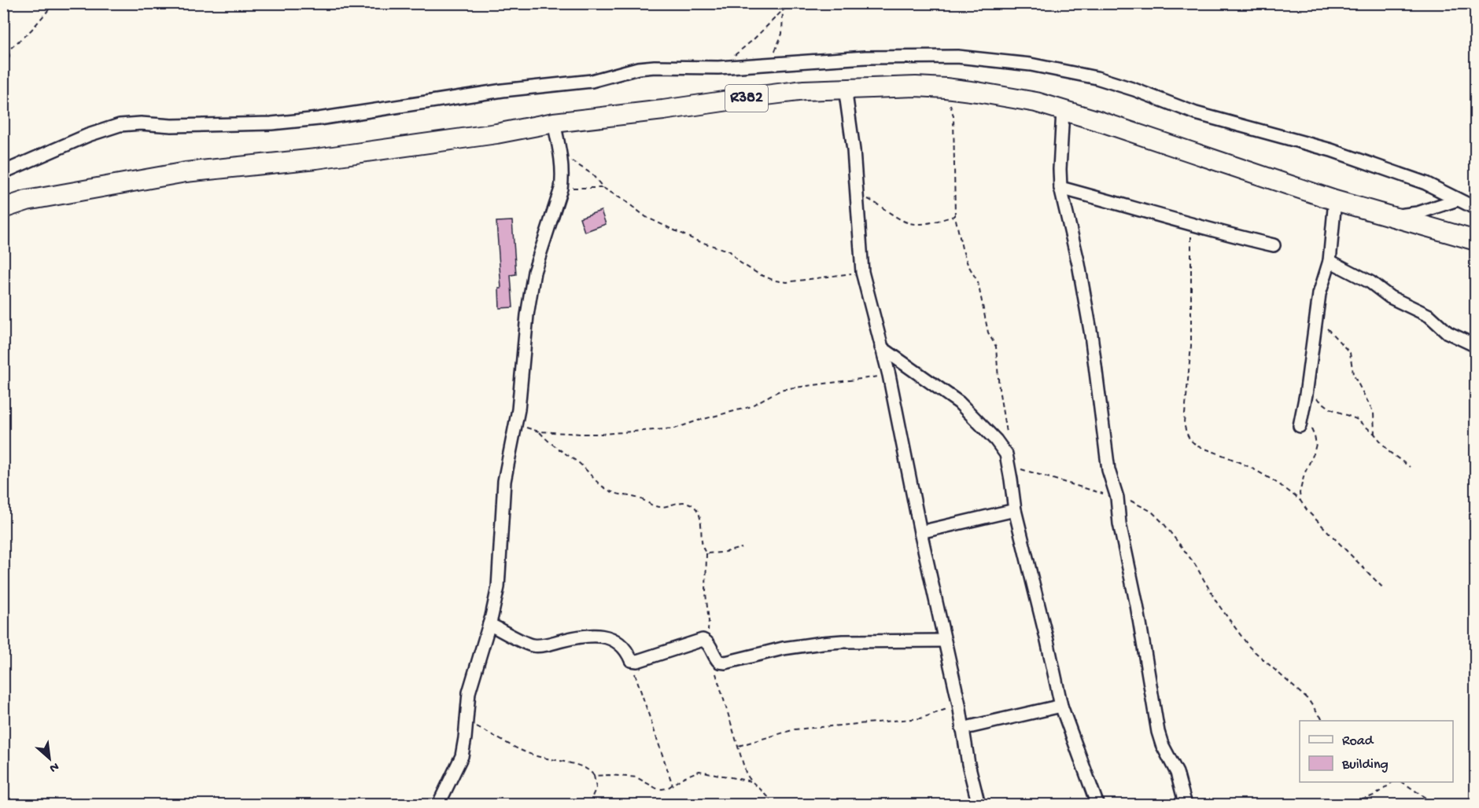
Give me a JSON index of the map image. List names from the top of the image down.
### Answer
{
  "streets": {
    "main road": ["R382"]
  },
  "legend": ["Road", "Building"],
  "north": "bottom right"
}
